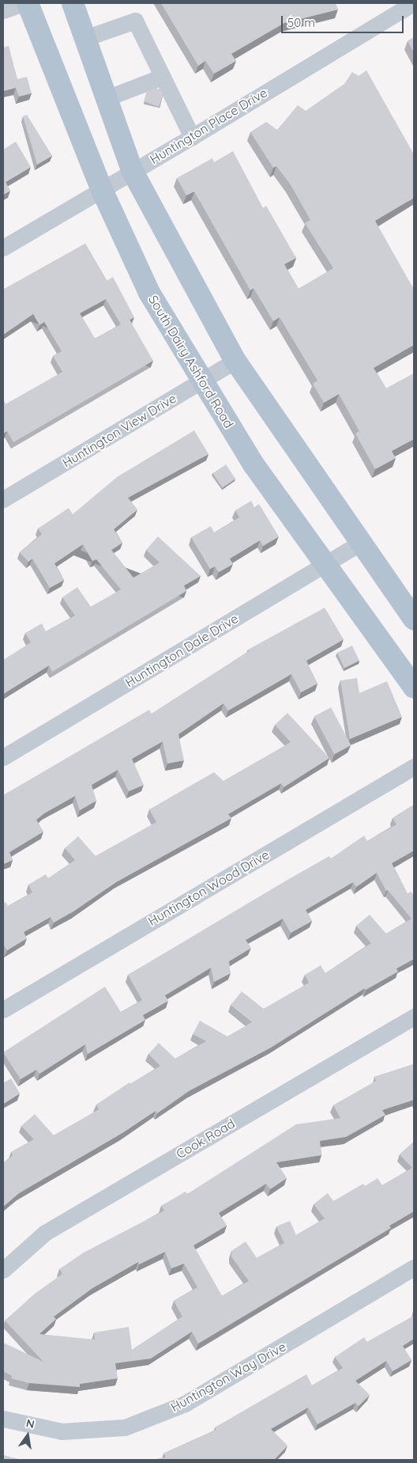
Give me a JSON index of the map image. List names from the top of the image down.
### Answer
{
  "streets": {
    "main road": ["South Dairy Ashford Road"],
    "street": [
      "Huntington Place Drive",
      "Huntington View Drive",
      "Huntington Dale Drive",
      "Huntington Wood Drive",
      "Cook Road",
      "Huntington Way Drive"
    ]
  },
  "crossings": [
    ["Huntington Place Drive", "South Dairy Ashford Road"],
    ["South Dairy Ashford Road", "Huntington View Drive"],
    ["South Dairy Ashford Road", "Huntington Dale Drive"]
  ],
  "scale_bar": "50 m",
  "north": "top"
}
